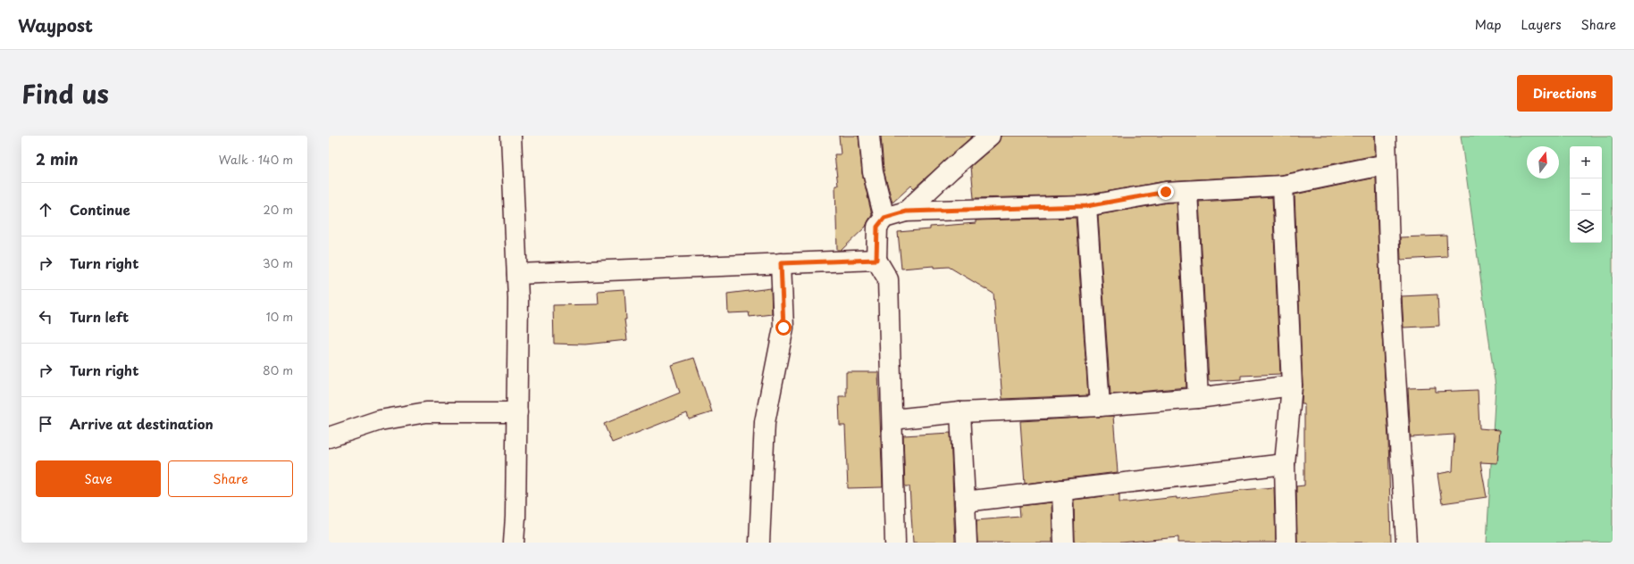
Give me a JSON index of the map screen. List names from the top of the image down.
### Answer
{
  "north": "top",
  "page": {
    "header": "Waypost",
    "nav": ["Map", "Layers", "Share"],
    "title": "Find us",
    "buttons": [
      "Directions",
      ["Save", "Share"]
    ],
    "heading": ["2 min", "Walk · 140 m"],
    "map_buttons": ["+", "−"],
    "list": [
      ["Continue", "20 m"],
      ["Turn right", "30 m"],
      ["Turn left", "10 m"],
      ["Turn right", "80 m"],
      "Arrive at destination"
    ]
  }
}
